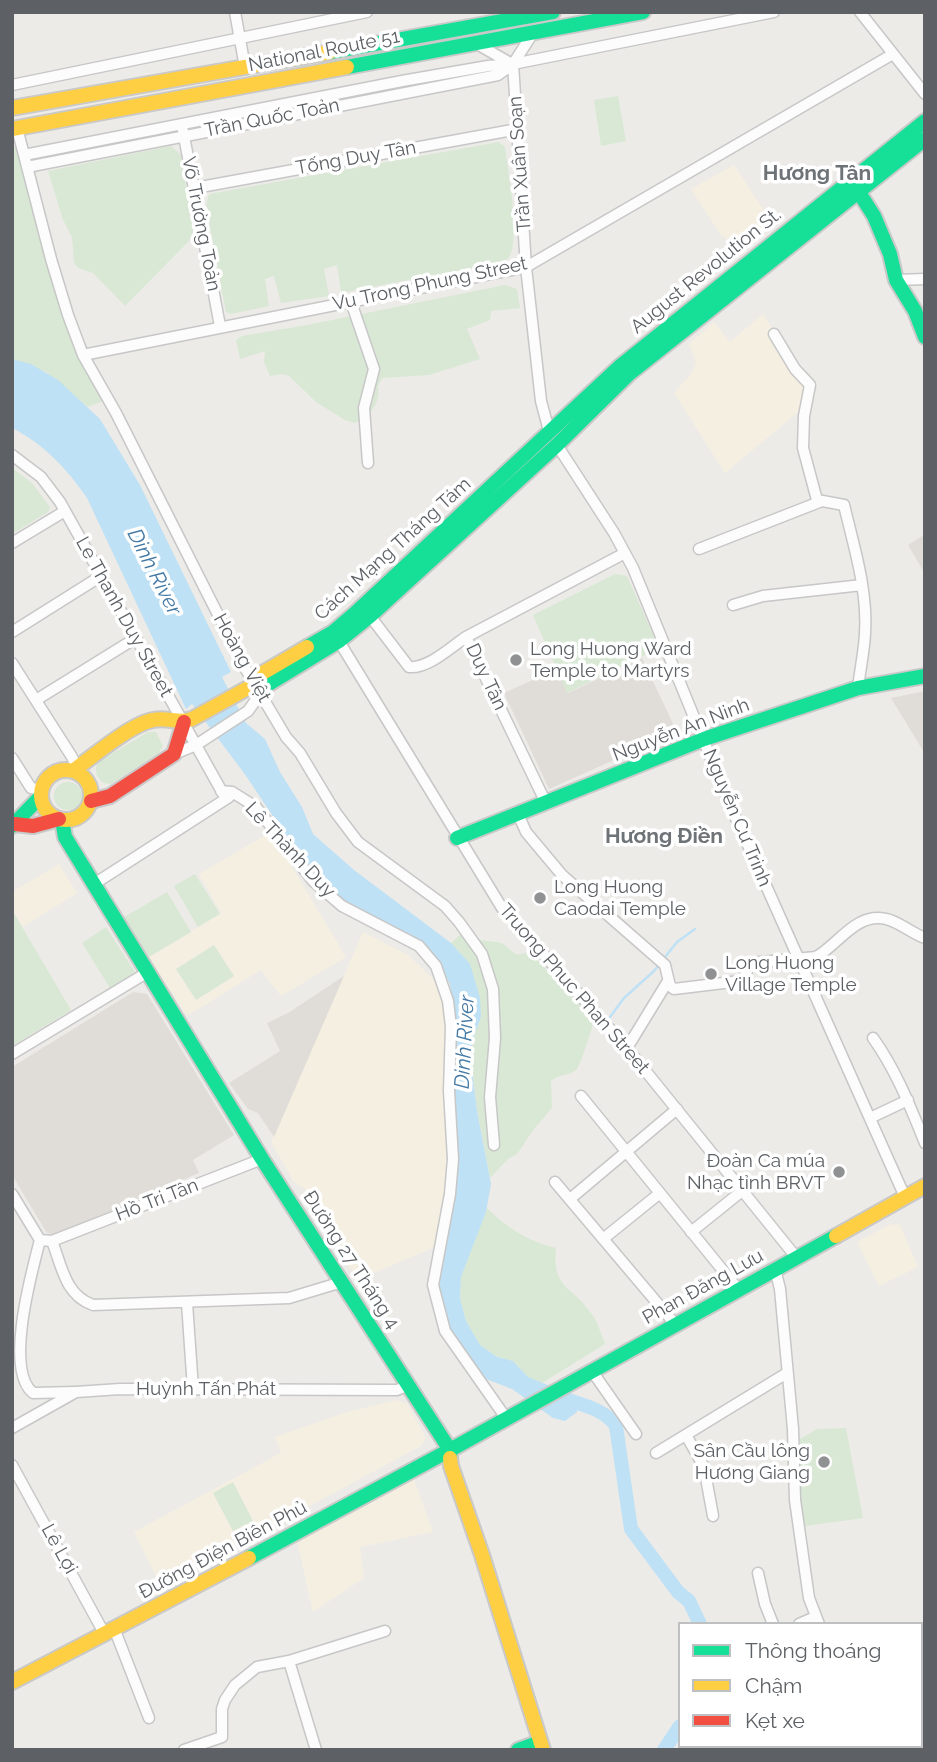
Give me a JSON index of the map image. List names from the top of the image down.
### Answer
{
  "streets": {
    "main road": [
      "National Route 51",
      "August Revolution St.",
      "Cách Mạng Tháng Tám",
      "Nguyễn An Ninh",
      "Đường 27 Tháng 4",
      "Phan Đăng Lưu",
      "Đường Điện Biên Phủ"
    ],
    "street": [
      "Trần Quốc Toản",
      "Tống Duy Tân",
      "Trần Xuân Soạn",
      "Võ Trường Toản",
      "Vu Trong Phung Street",
      "Le Thanh Duy Street",
      "Hoàng Việt",
      "Duy Tân",
      "Nguyễn Cư Trinh",
      "Lê Thành Duy",
      "Truong Phuc Phan Street",
      "Hồ Tri Tân",
      "Huỳnh Tấn Phát",
      "Lê Lợi"
    ]
  },
  "crossings": [
    ["National Route 51", "Hoàng Việt"],
    ["Trần Quốc Toản", "Trần Xuân Soạn"],
    ["Trần Quốc Toản", "Võ Trường Toản"],
    ["Trần Quốc Toản", "Hoàng Việt"],
    ["Tống Duy Tân", "Trần Xuân Soạn"],
    ["Tống Duy Tân", "Võ Trường Toản"],
    ["Trần Xuân Soạn", "August Revolution St."],
    ["Trần Xuân Soạn", "Vu Trong Phung Street"],
    ["Trần Xuân Soạn", "Cách Mạng Tháng Tám"],
    ["Võ Trường Toản", "Vu Trong Phung Street"],
    ["August Revolution St.", "Cách Mạng Tháng Tám"],
    ["August Revolution St.", "Nguyễn Cư Trinh"],
    ["Vu Trong Phung Street", "Hoàng Việt"],
    ["Cách Mạng Tháng Tám", "Le Thanh Duy Street"],
    ["Cách Mạng Tháng Tám", "Hoàng Việt"],
    ["Cách Mạng Tháng Tám", "Nguyễn Cư Trinh"],
    ["Cách Mạng Tháng Tám", "Truong Phuc Phan Street"],
    ["Le Thanh Duy Street", "Lê Thành Duy"],
    ["Duy Tân", "Nguyễn An Ninh"],
    ["Duy Tân", "Nguyễn Cư Trinh"],
    ["Nguyễn An Ninh", "Nguyễn Cư Trinh"],
    ["Nguyễn An Ninh", "Truong Phuc Phan Street"],
    ["Nguyễn Cư Trinh", "Phan Đăng Lưu"],
    ["Lê Thành Duy", "Phan Đăng Lưu"],
    ["Lê Thành Duy", "Đường Điện Biên Phủ"],
    ["Truong Phuc Phan Street", "Phan Đăng Lưu"],
    ["Hồ Tri Tân", "Đường 27 Tháng 4"],
    ["Đường 27 Tháng 4", "Huỳnh Tấn Phát"],
    ["Đường 27 Tháng 4", "Đường Điện Biên Phủ"],
    ["Phan Đăng Lưu", "Đường Điện Biên Phủ"],
    ["Lê Lợi", "Đường Điện Biên Phủ"]
  ],
  "districts": ["Hương Tân", "Hương Điền"],
  "water": ["Dinh River"],
  "places": [
    "Long Huong Ward Temple to Martyrs",
    "Long Huong Caodai Temple",
    "Long Huong Village Temple",
    "Đoàn Ca múa Nhạc tỉnh BRVT",
    "Sân Cầu lông Hương Giang"
  ],
  "legend": ["Thông thoáng", "Chậm", "Kẹt xe"]
}
